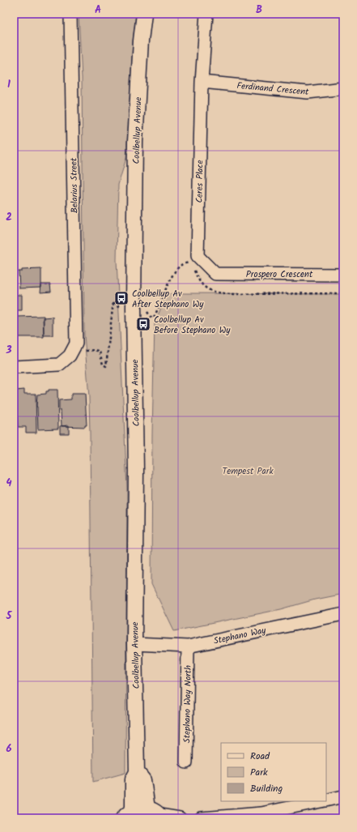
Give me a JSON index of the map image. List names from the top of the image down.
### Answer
{
  "streets": {
    "street": [
      "Ferdinand Crescent",
      "Coolbellup Avenue",
      "Ceres Place",
      "Belarius Street",
      "Prospero Crescent",
      "Stephano Way",
      "Stephano Way North"
    ]
  },
  "crossings": [
    ["Ferdinand Crescent", "Ceres Place"],
    ["Coolbellup Avenue", "Stephano Way"],
    ["Ceres Place", "Prospero Crescent"],
    ["Stephano Way", "Stephano Way North"]
  ],
  "parks": ["Tempest Park"],
  "places": {
    "bus stop": ["Coolbellup Av After Stephano Wy", "Coolbellup Av Before Stephano Wy"]
  },
  "legend": ["Road", "Park", "Building"],
  "grid": {
    "columns": ["A", "B"],
    "rows": [
      "1",
      "2",
      "3",
      "4",
      "5",
      "6"
    ]
  }
}
